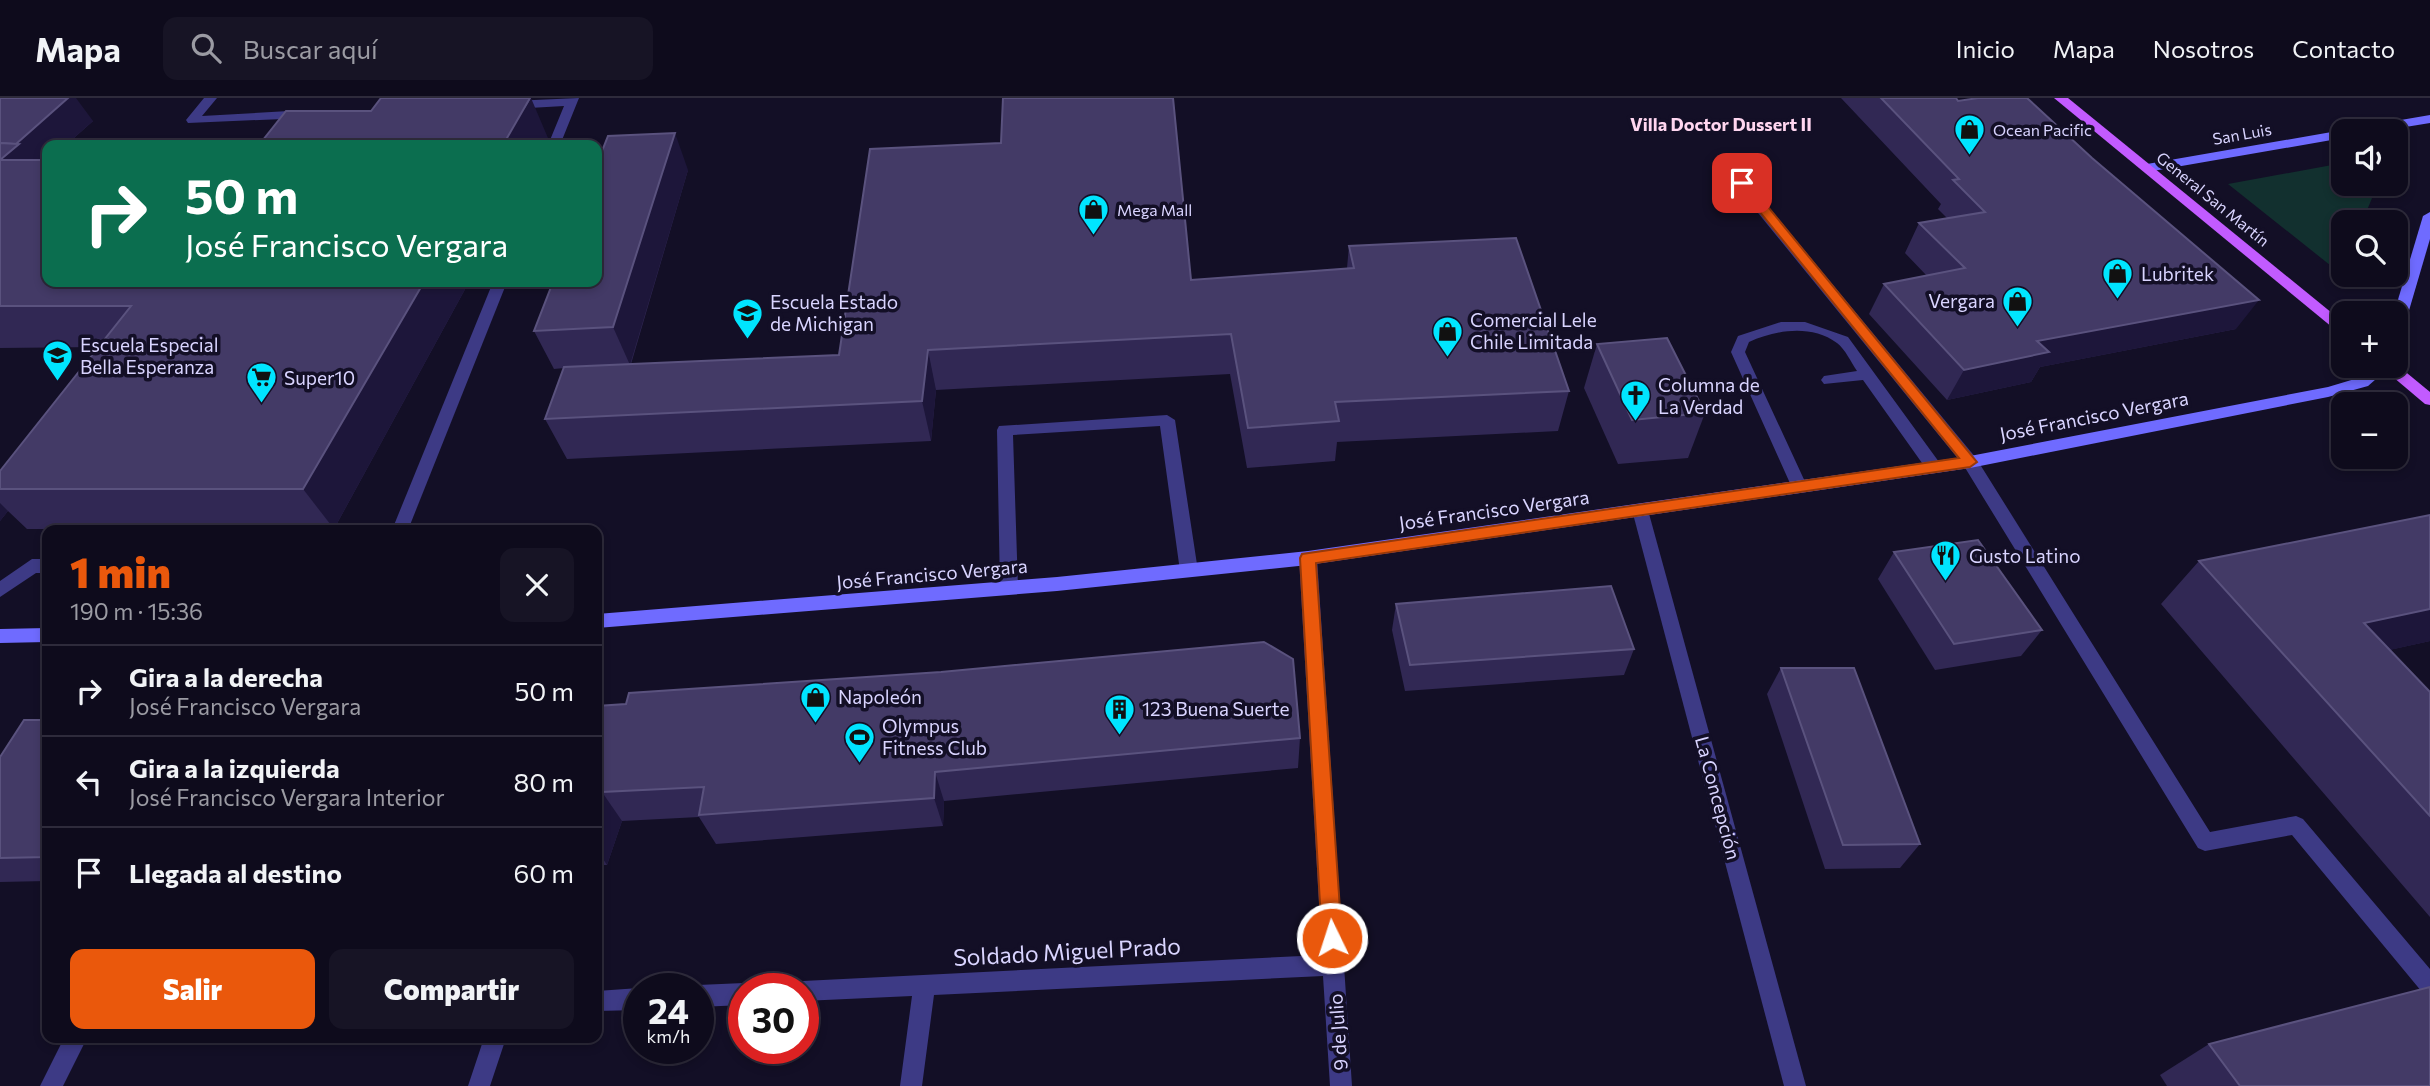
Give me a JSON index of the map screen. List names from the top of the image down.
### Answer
{
  "streets": {
    "main road": ["San Luis", "General San Martín", "José Francisco Vergara"],
    "street": ["La Concepción", "Soldado Miguel Prado", "9 de Julio"]
  },
  "crossings": [
    ["San Luis", "General San Martín"],
    ["José Francisco Vergara", "La Concepción"],
    ["José Francisco Vergara", "9 de Julio"],
    ["Soldado Miguel Prado", "9 de Julio"]
  ],
  "districts": ["Villa Doctor Dussert II"],
  "places": {
    "shop": [
      "Ocean Pacific",
      "Mega Mall",
      "Lubritek",
      "Vergara",
      "Comercial Lele Chile Limitada",
      "Napoleón"
    ],
    "school or university": ["Escuela Estado de Michigan", "Escuela Especial Bella Esperanza"],
    "supermarket": ["Super10"],
    "church": ["Columna de La Verdad"],
    "restaurant": ["Gusto Latino"],
    "building": ["123 Buena Suerte"],
    "sports": ["Olympus Fitness Club"]
  },
  "page": {
    "header": "Mapa",
    "search": "Buscar aquí",
    "nav": [
      "Inicio",
      "Mapa",
      "Nosotros",
      "Contacto"
    ],
    "map_buttons": ["+", "−"],
    "turn": ["50 m", "José Francisco Vergara"],
    "heading": ["1 min", "190 m · 15:36"],
    "list": [
      {
        "name": "Gira a la derecha",
        "note": "José Francisco Vergara",
        "value": "50 m"
      },
      {
        "name": "Gira a la izquierda",
        "note": "José Francisco Vergara Interior",
        "value": "80 m"
      },
      {
        "name": "Llegada al destino",
        "value": "60 m"
      }
    ],
    "buttons": ["Salir", "Compartir"],
    "speed": "24 km/h",
    "limit": "30"
  }
}
